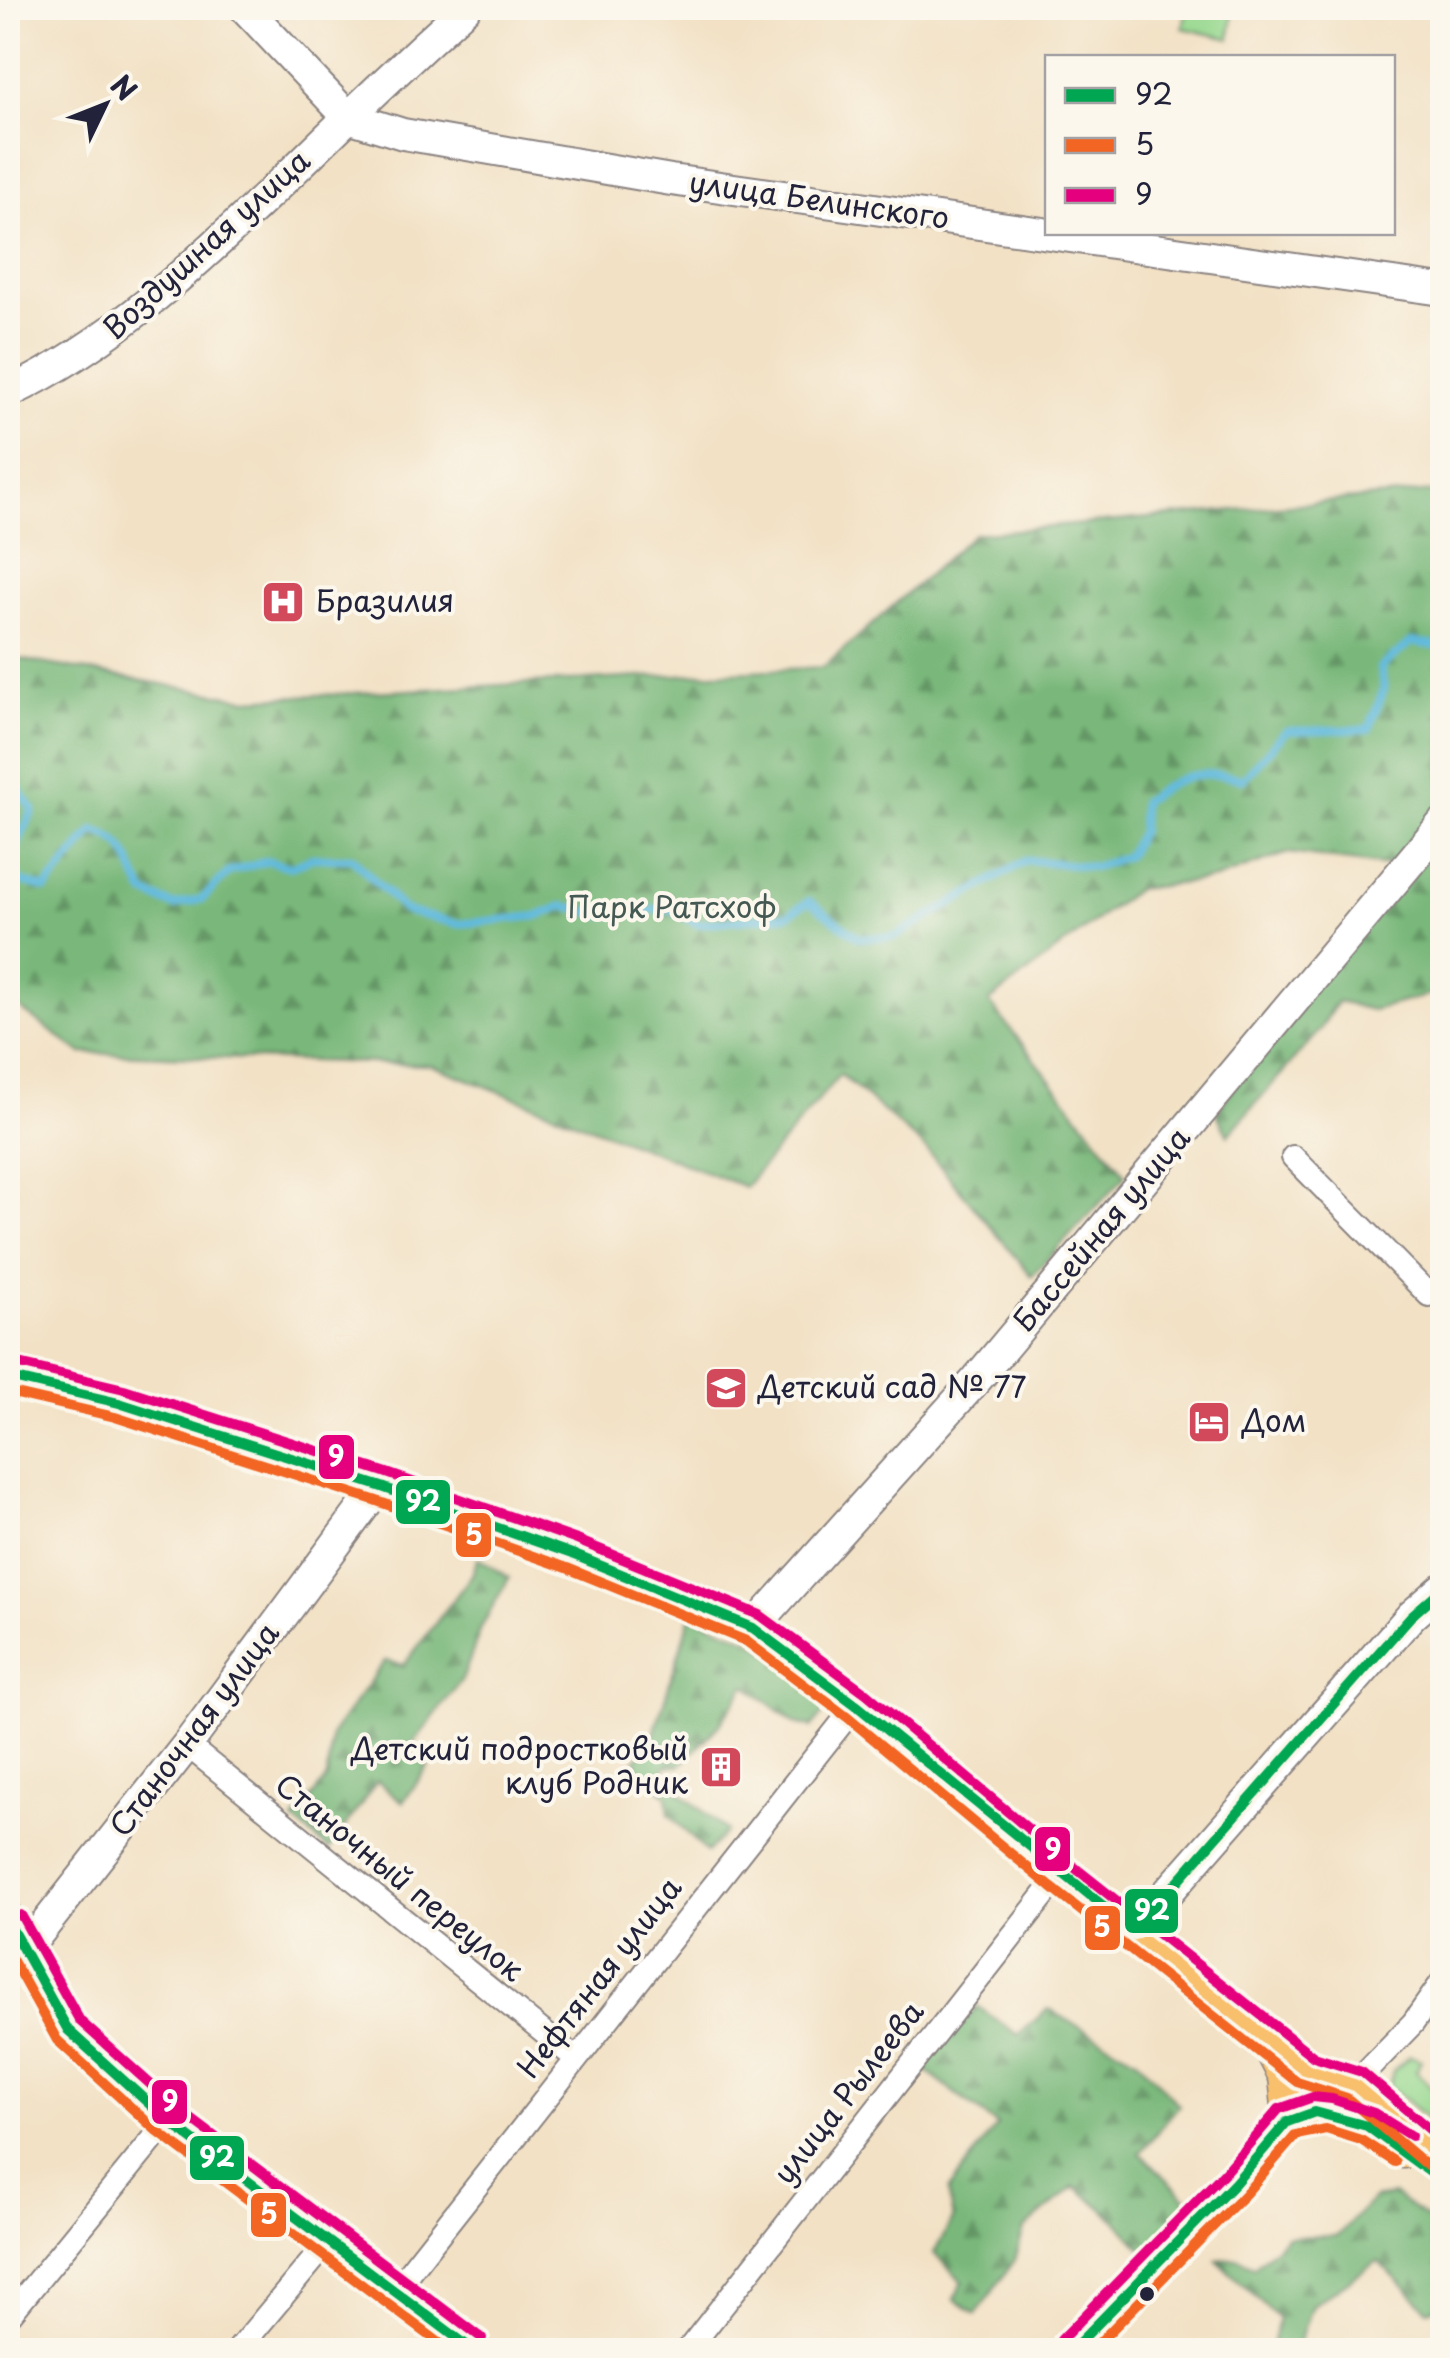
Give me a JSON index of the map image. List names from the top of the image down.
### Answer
{
  "streets": {
    "street": [
      "улица Белинского",
      "Воздушная улица",
      "Бассейная улица",
      "Станочная улица",
      "Станочный переулок",
      "Нефтяная улица",
      "улица Рылеева"
    ]
  },
  "crossings": [
    ["улица Белинского", "Воздушная улица"],
    ["Станочная улица", "Станочный переулок"],
    ["Станочный переулок", "Нефтяная улица"]
  ],
  "parks": ["Парк Ратсхоф"],
  "places": {
    "hospital": ["Бразилия"],
    "school or university": ["Детский сад № 77"],
    "hotel": ["Дом"],
    "building": ["Детский подростковый клуб Родник"]
  },
  "lines": ["transit line 9", "transit line 92", "transit line 5"],
  "legend": ["92", "5", "9"],
  "north": "top right"
}
